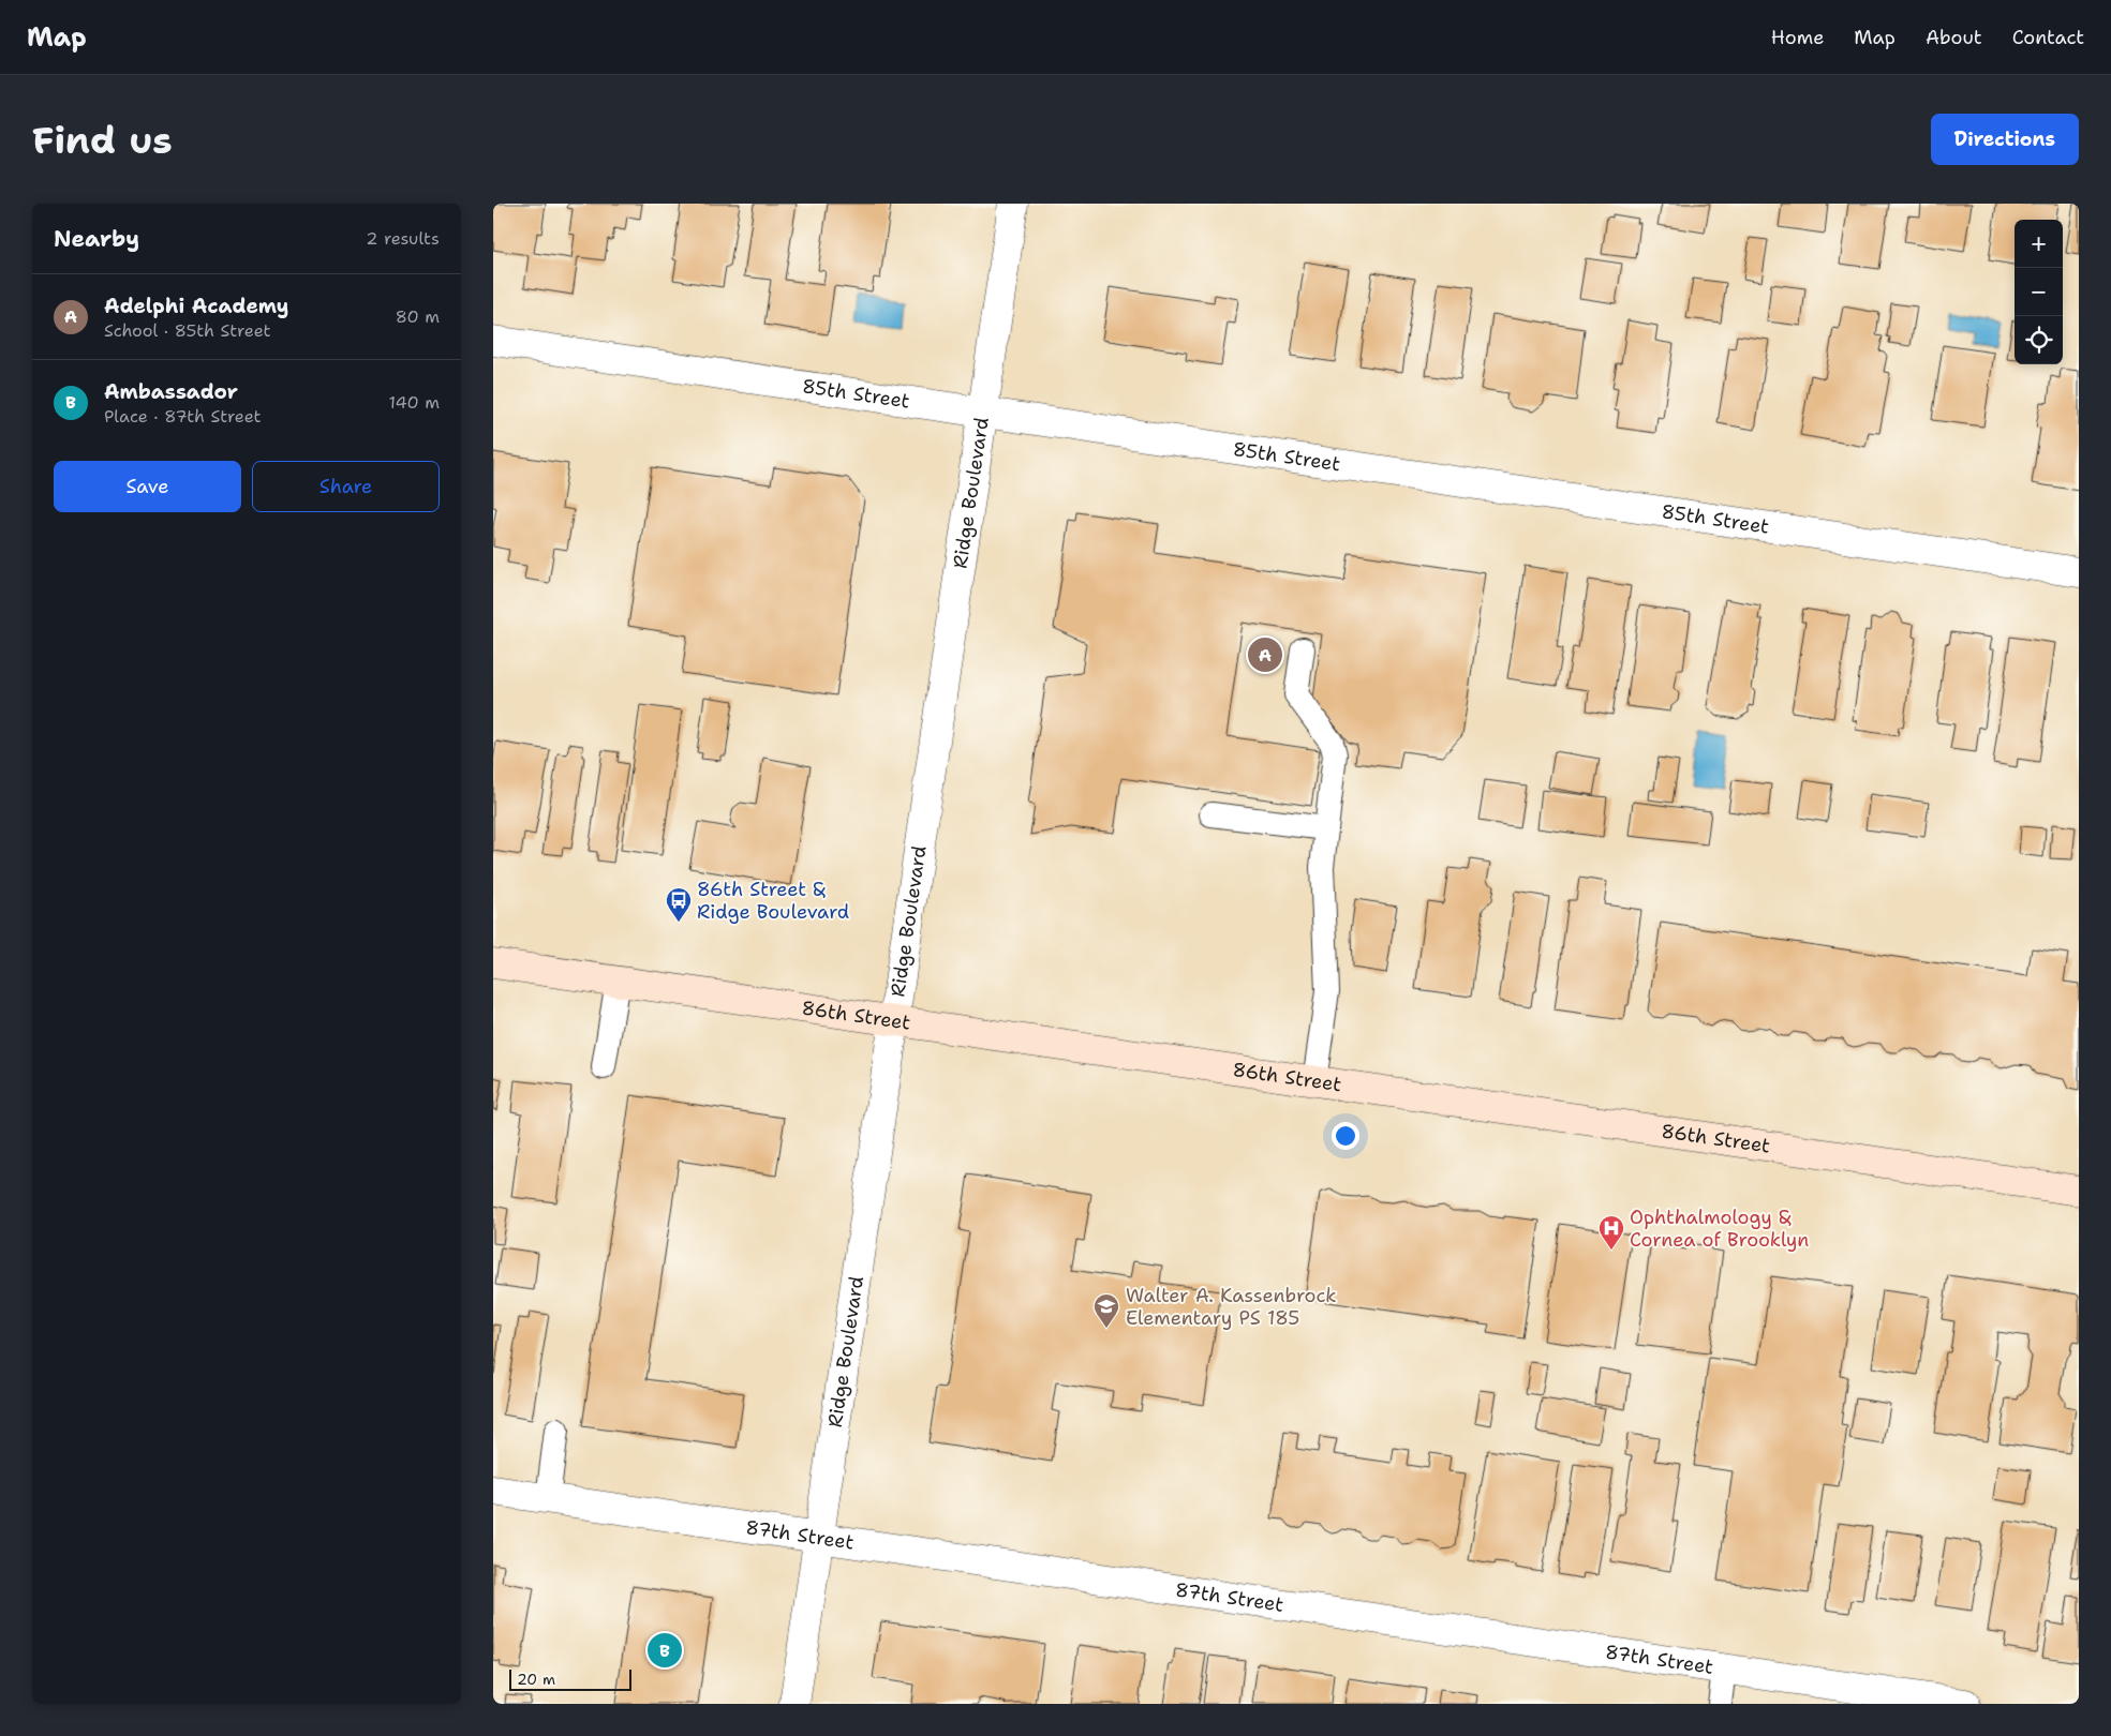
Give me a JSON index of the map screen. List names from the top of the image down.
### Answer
{
  "streets": {
    "main road": ["86th Street"],
    "street": ["85th Street", "Ridge Boulevard", "87th Street"]
  },
  "crossings": [
    ["85th Street", "Ridge Boulevard"],
    ["Ridge Boulevard", "86th Street"],
    ["Ridge Boulevard", "87th Street"]
  ],
  "places": {
    "bus stop": ["86th Street & Ridge Boulevard"],
    "hospital": ["Ophthalmology & Cornea of Brooklyn"],
    "school or university": ["Walter A. Kassenbrock Elementary PS 185"]
  },
  "scale_bar": "20 m",
  "page": {
    "header": "Map",
    "nav": [
      "Home",
      "Map",
      "About",
      "Contact"
    ],
    "buttons": [
      "Directions",
      ["Save", "Share"]
    ],
    "title": "Find us",
    "heading": ["Nearby", "2 results"],
    "map_buttons": ["+", "−"],
    "list": [
      {
        "mark": "A",
        "name": "Adelphi Academy",
        "note": "School · 85th Street",
        "value": "80 m"
      },
      {
        "mark": "B",
        "name": "Ambassador",
        "note": "Place · 87th Street",
        "value": "140 m"
      }
    ],
    "pins": ["A", "B"],
    "scale": "20 m"
  }
}
